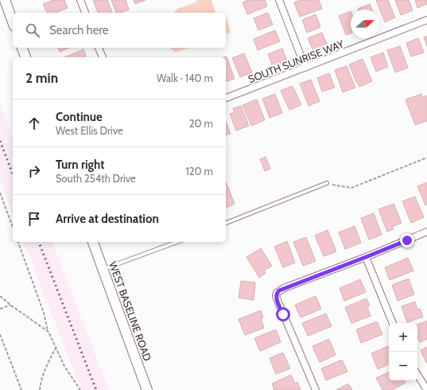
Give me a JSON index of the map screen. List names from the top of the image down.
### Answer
{
  "streets": {
    "main road": ["WEST BASELINE ROAD"],
    "street": ["SOUTH SUNRISE WAY"]
  },
  "north": "right",
  "page": {
    "search": "Search here",
    "heading": ["2 min", "Walk · 140 m"],
    "list": [
      ["Continue", "West Ellis Drive", "20 m"],
      ["Turn right", "South 254th Drive", "120 m"],
      "Arrive at destination"
    ],
    "map_buttons": ["+", "−"]
  }
}
